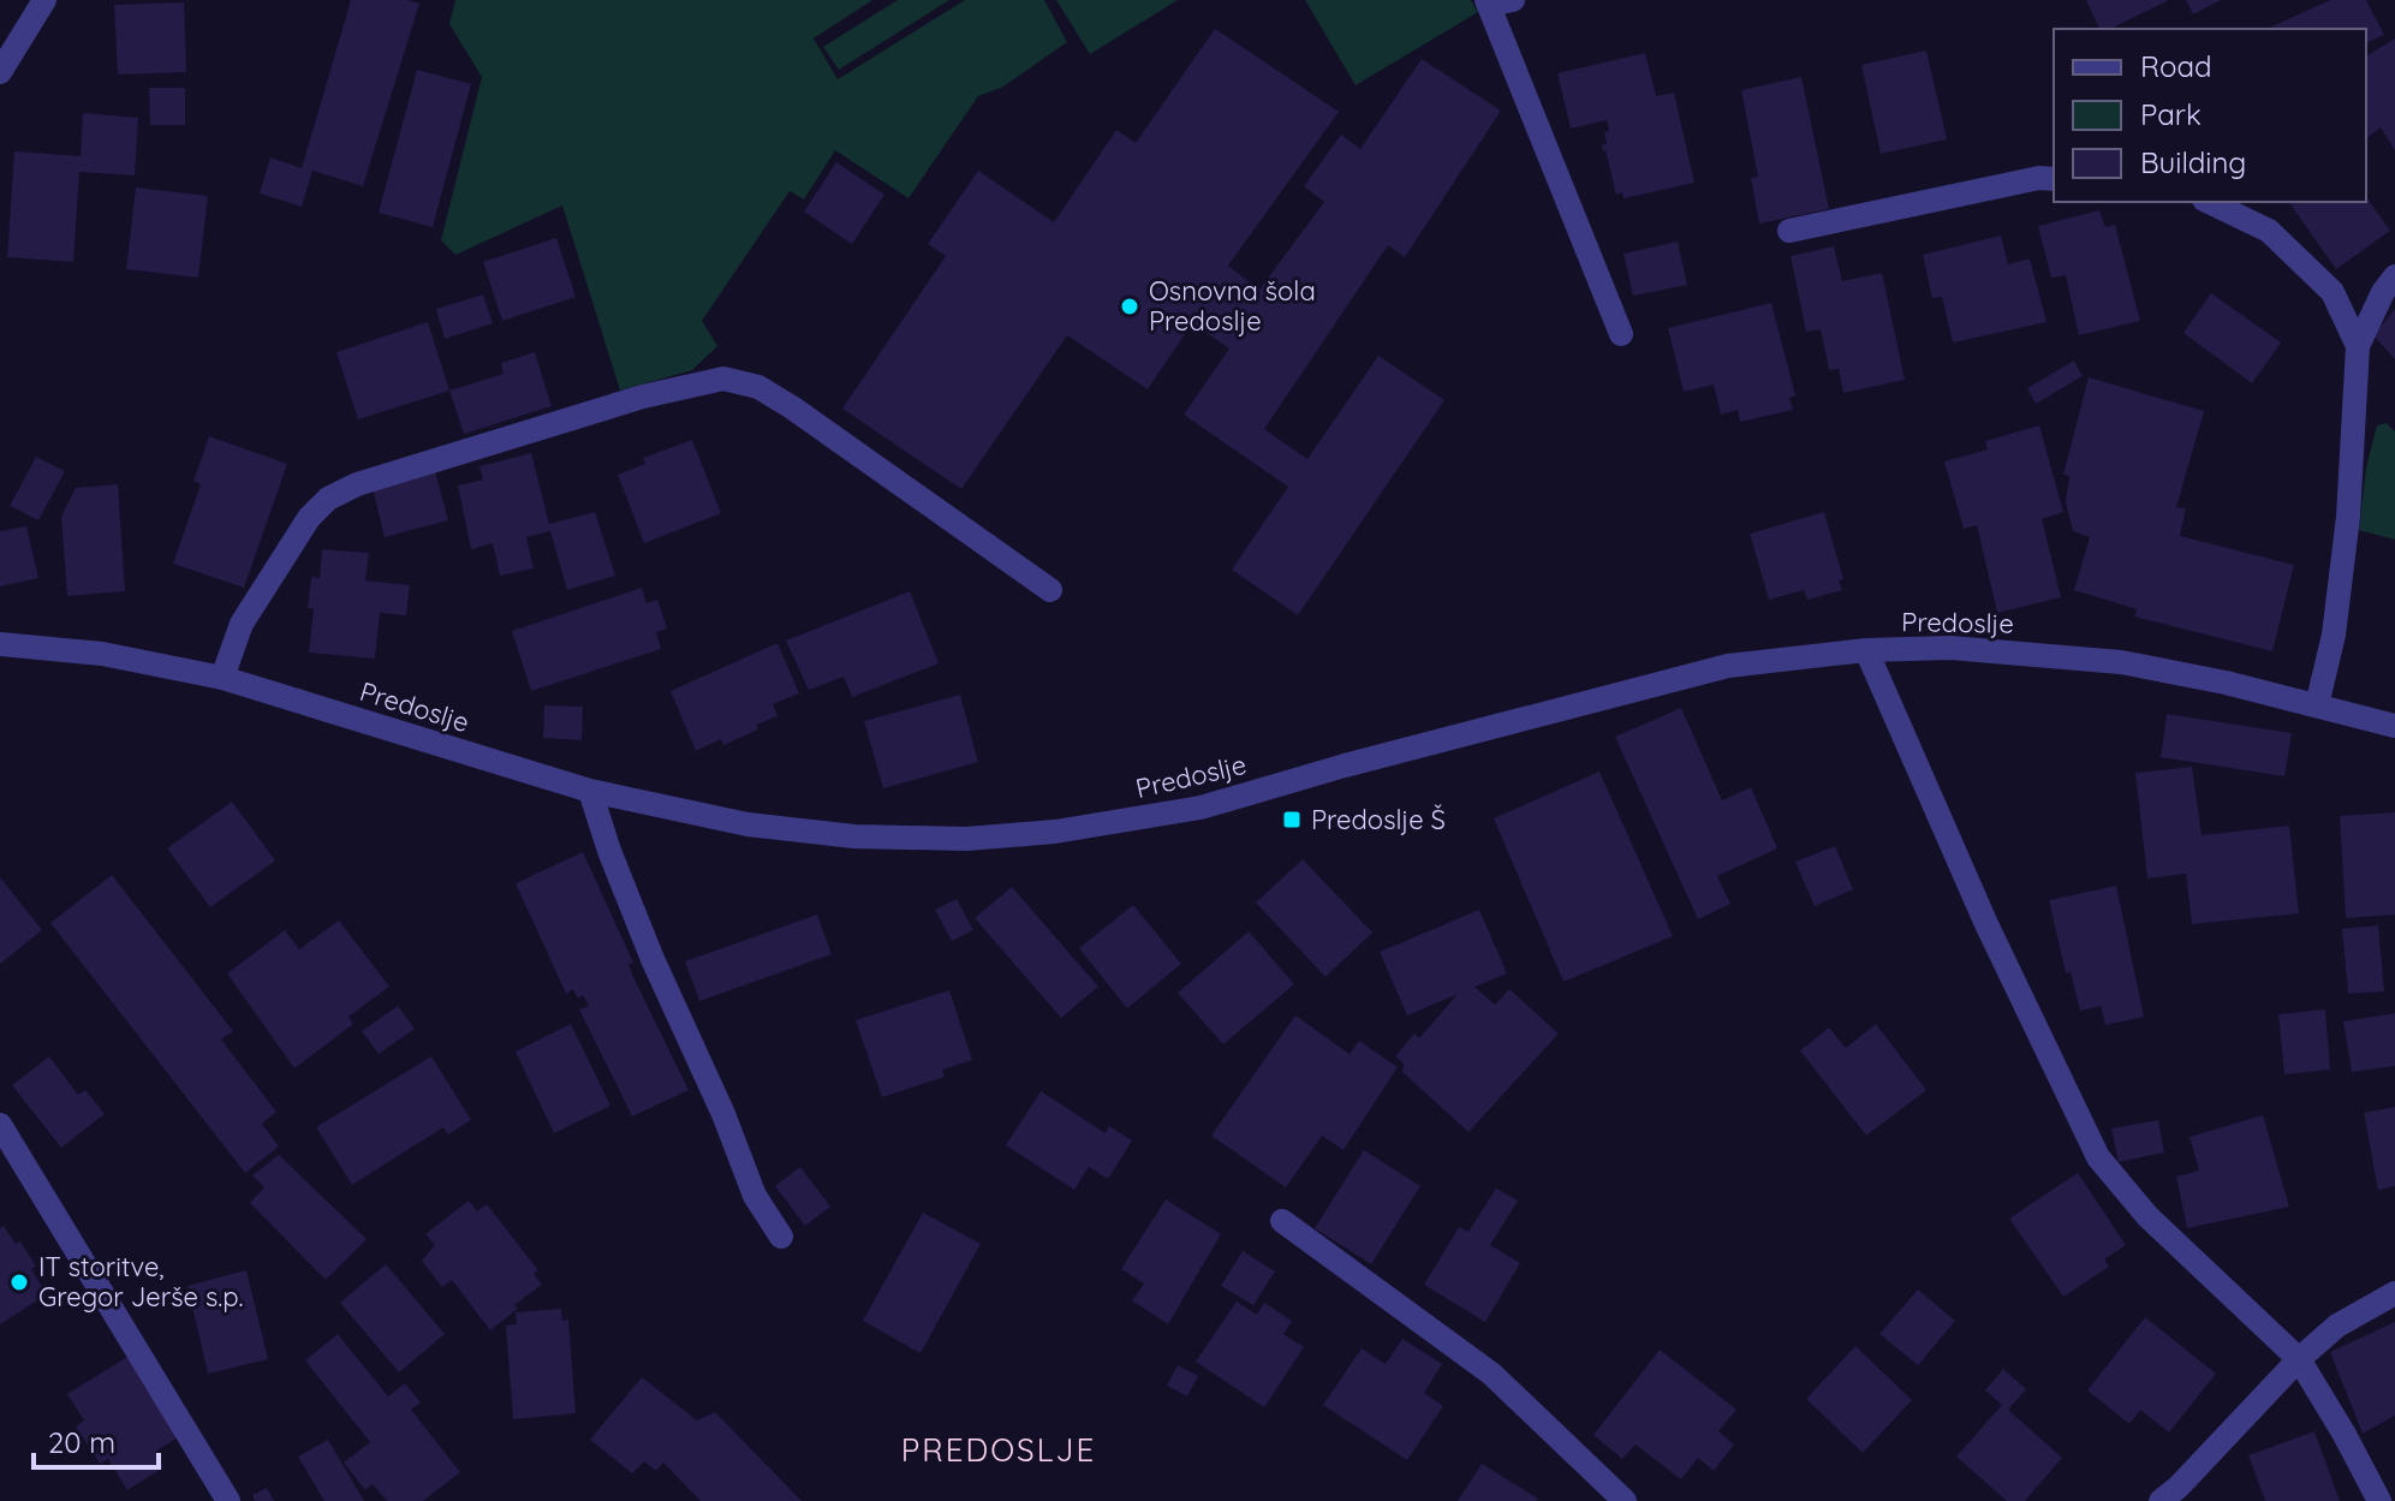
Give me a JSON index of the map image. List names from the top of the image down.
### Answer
{
  "streets": {
    "street": ["Predoslje"]
  },
  "districts": ["PREDOSLJE"],
  "places": {
    "other": ["Osnovna šola Predoslje", "IT storitve, Gregor Jerše s.p."],
    "transit": ["Predoslje Š"]
  },
  "legend": ["Road", "Park", "Building"],
  "scale_bar": "20 m"
}
